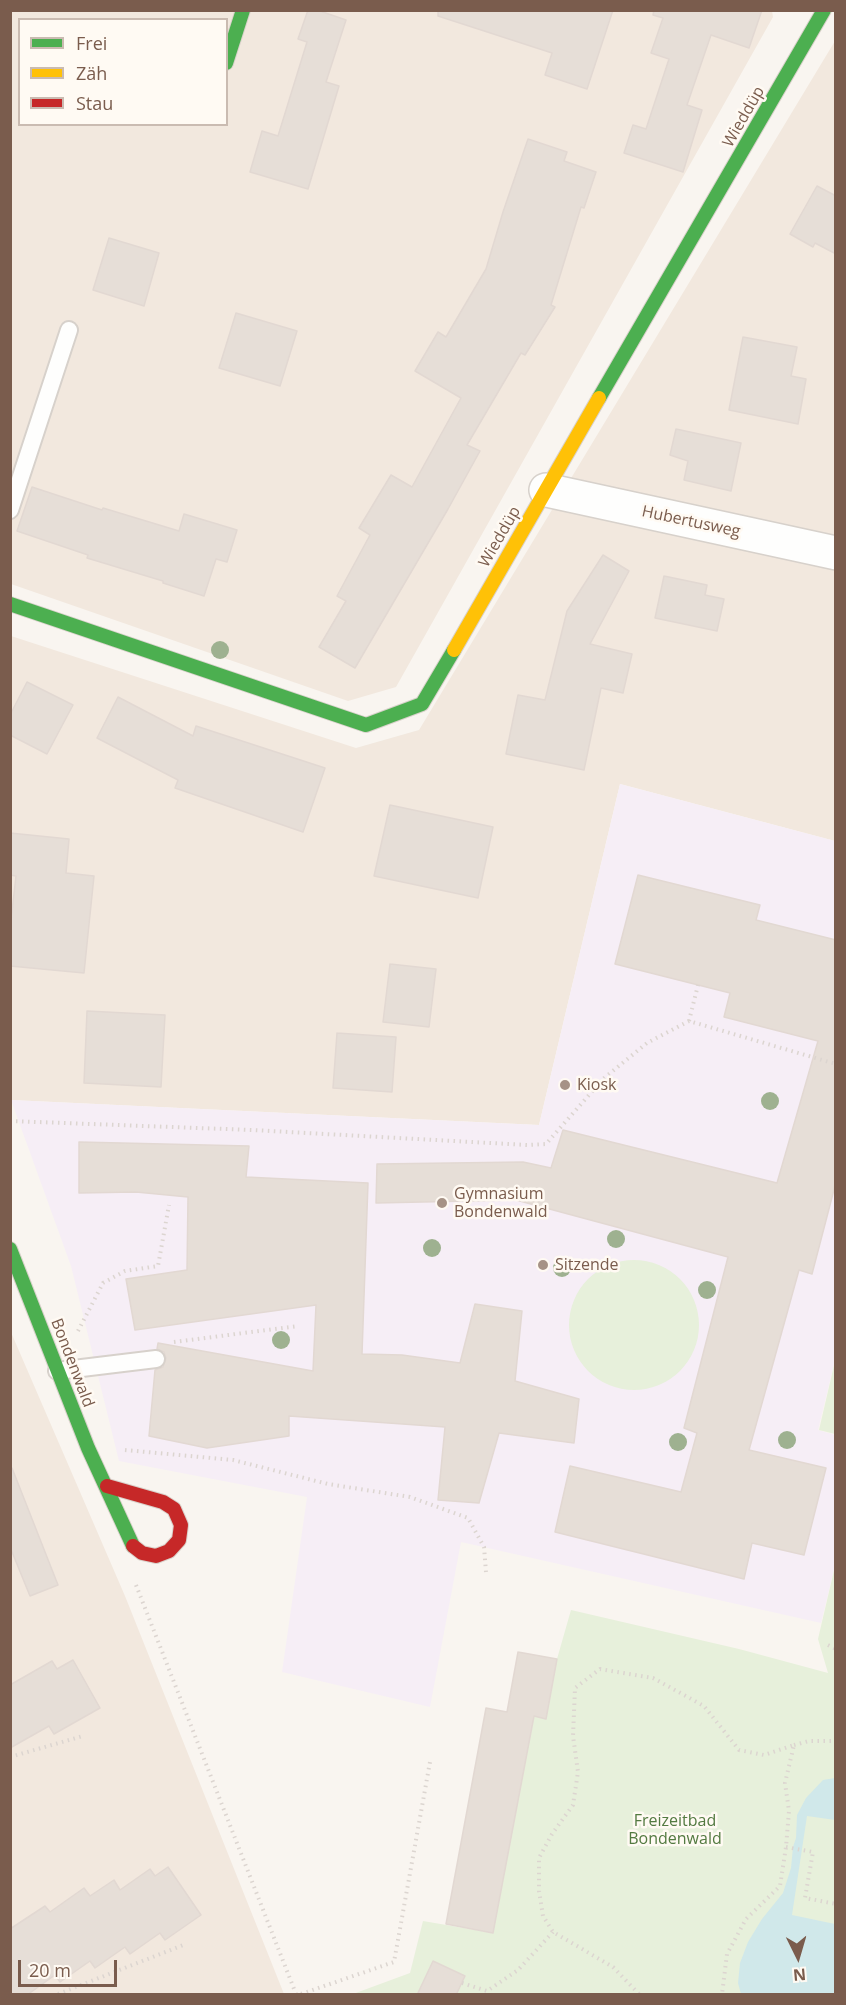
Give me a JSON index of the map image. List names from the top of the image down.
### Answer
{
  "streets": {
    "street": ["Wieddüp", "Hubertusweg", "Bondenwald"]
  },
  "crossings": [
    ["Wieddüp", "Hubertusweg"]
  ],
  "parks": ["Freizeitbad Bondenwald"],
  "places": ["Kiosk", "Gymnasium Bondenwald", "Sitzende"],
  "legend": ["Frei", "Zäh", "Stau"],
  "scale_bar": "20 m",
  "north": "bottom"
}
